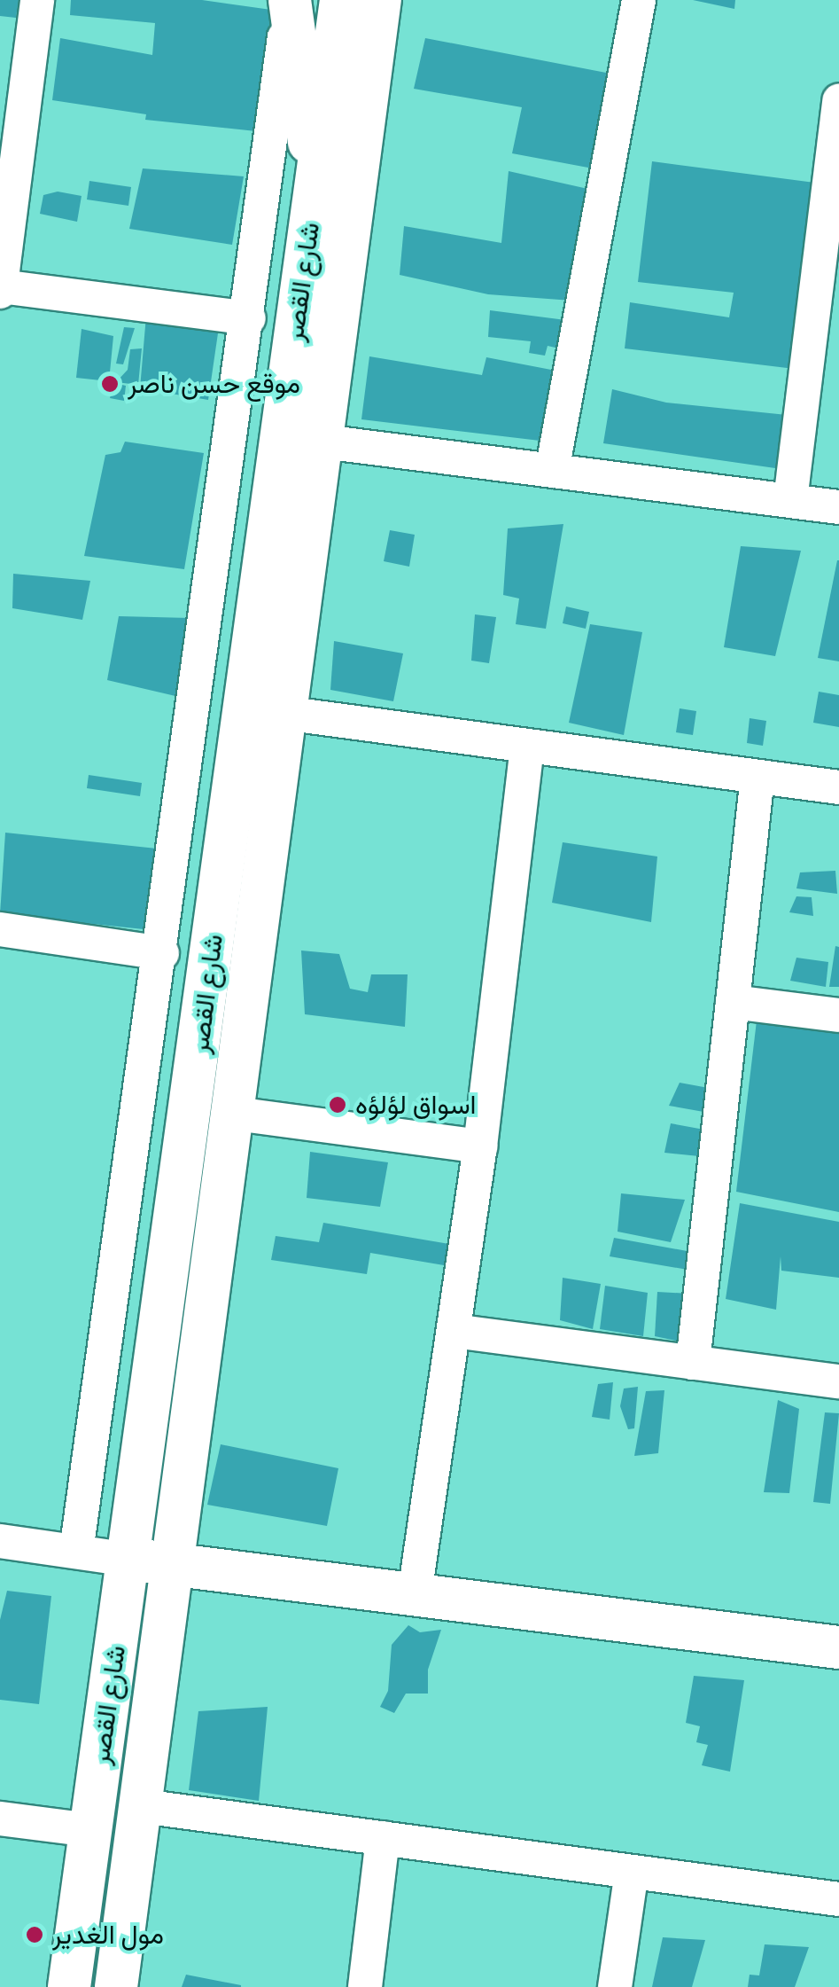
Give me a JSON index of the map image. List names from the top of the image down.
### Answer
{
  "streets": {
    "street": ["شارع القصر"]
  },
  "places": ["موقع حسن ناصر", "اسواق لؤلؤه", "مول الغدير"]
}
